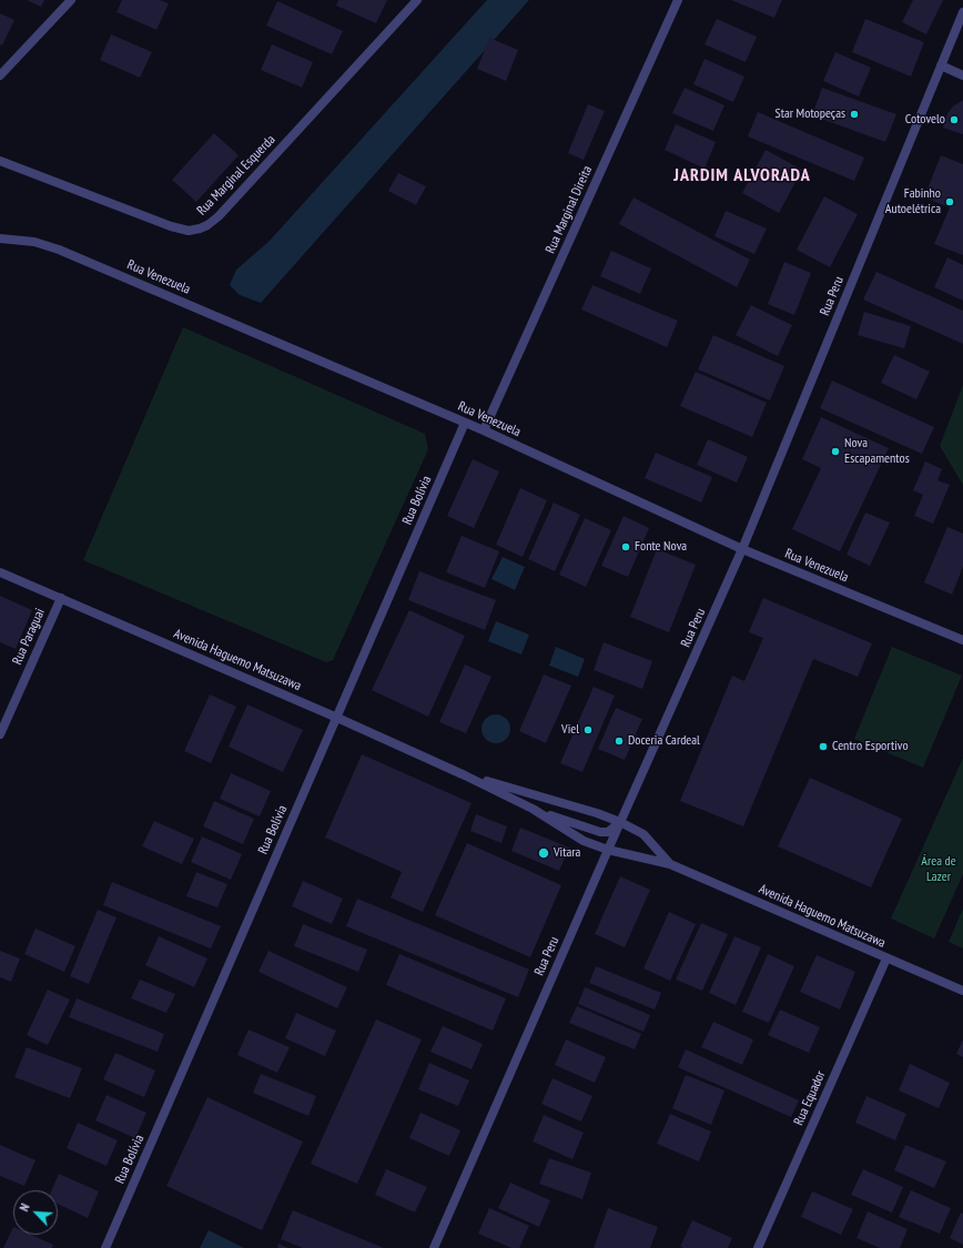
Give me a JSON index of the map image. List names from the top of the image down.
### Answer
{
  "streets": {
    "street": [
      "Rua Marginal Esquerda",
      "Rua Marginal Direita",
      "Rua Venezuela",
      "Rua Peru",
      "Rua Bolívia",
      "Rua Paraguai",
      "Avenida Haguemo Matsuzawa",
      "Rua Equador"
    ]
  },
  "crossings": [
    ["Rua Marginal Direita", "Rua Venezuela"],
    ["Rua Venezuela", "Rua Peru"],
    ["Rua Venezuela", "Rua Bolívia"],
    ["Rua Peru", "Avenida Haguemo Matsuzawa"],
    ["Rua Bolívia", "Avenida Haguemo Matsuzawa"],
    ["Rua Paraguai", "Avenida Haguemo Matsuzawa"],
    ["Avenida Haguemo Matsuzawa", "Rua Equador"]
  ],
  "districts": ["JARDIM ALVORADA"],
  "parks": ["Área de Lazer"],
  "places": [
    "Star Motopeças",
    "Cotovelo",
    "Fabinho Autoelétrica",
    "Nova Escapamentos",
    "Fonte Nova",
    "Viel",
    "Doceria Cardeal",
    "Centro Esportivo",
    "Vitara"
  ],
  "north": "top left"
}
